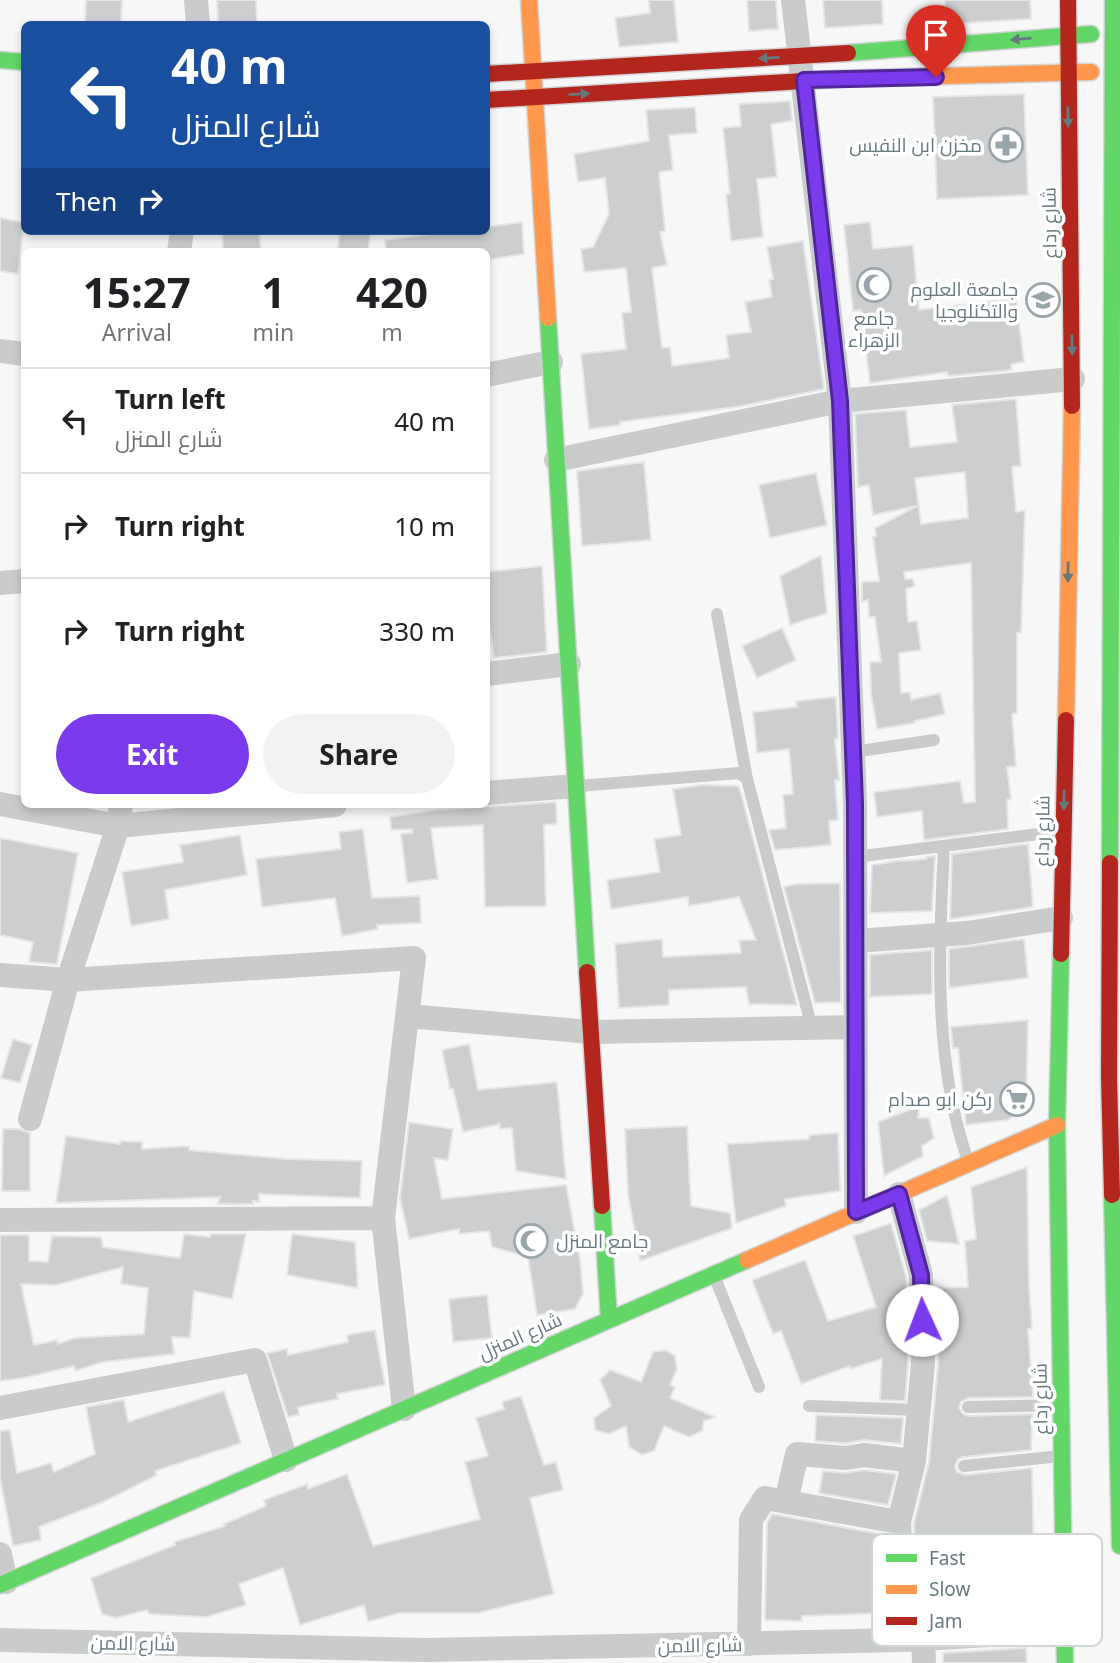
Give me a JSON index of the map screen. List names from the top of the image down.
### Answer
{
  "streets": {
    "street": ["شارع رداع", "شارع المنزل", "شارع الامن"]
  },
  "crossings": [
    ["شارع رداع", "شارع المنزل"]
  ],
  "places": {
    "pharmacy": ["مخزن ابن النفيس"],
    "mosque": ["جامع الزهراء", "جامع المنزل"],
    "school or university": ["جامعة العلوم والتكنلوجيا"],
    "supermarket": ["ركن ابو صدام"]
  },
  "legend": ["Fast", "Slow", "Jam"],
  "page": {
    "turn": ["40 m", "شارع المنزل"],
    "then": "Then",
    "eta": [
      "15:27",
      "Arrival",
      "1",
      "min",
      "420",
      "m"
    ],
    "list": [
      {
        "name": "Turn left",
        "note": "شارع المنزل",
        "value": "40 m"
      },
      {
        "name": "Turn right",
        "value": "10 m"
      },
      {
        "name": "Turn right",
        "value": "330 m"
      }
    ],
    "buttons": ["Exit", "Share"]
  }
}
